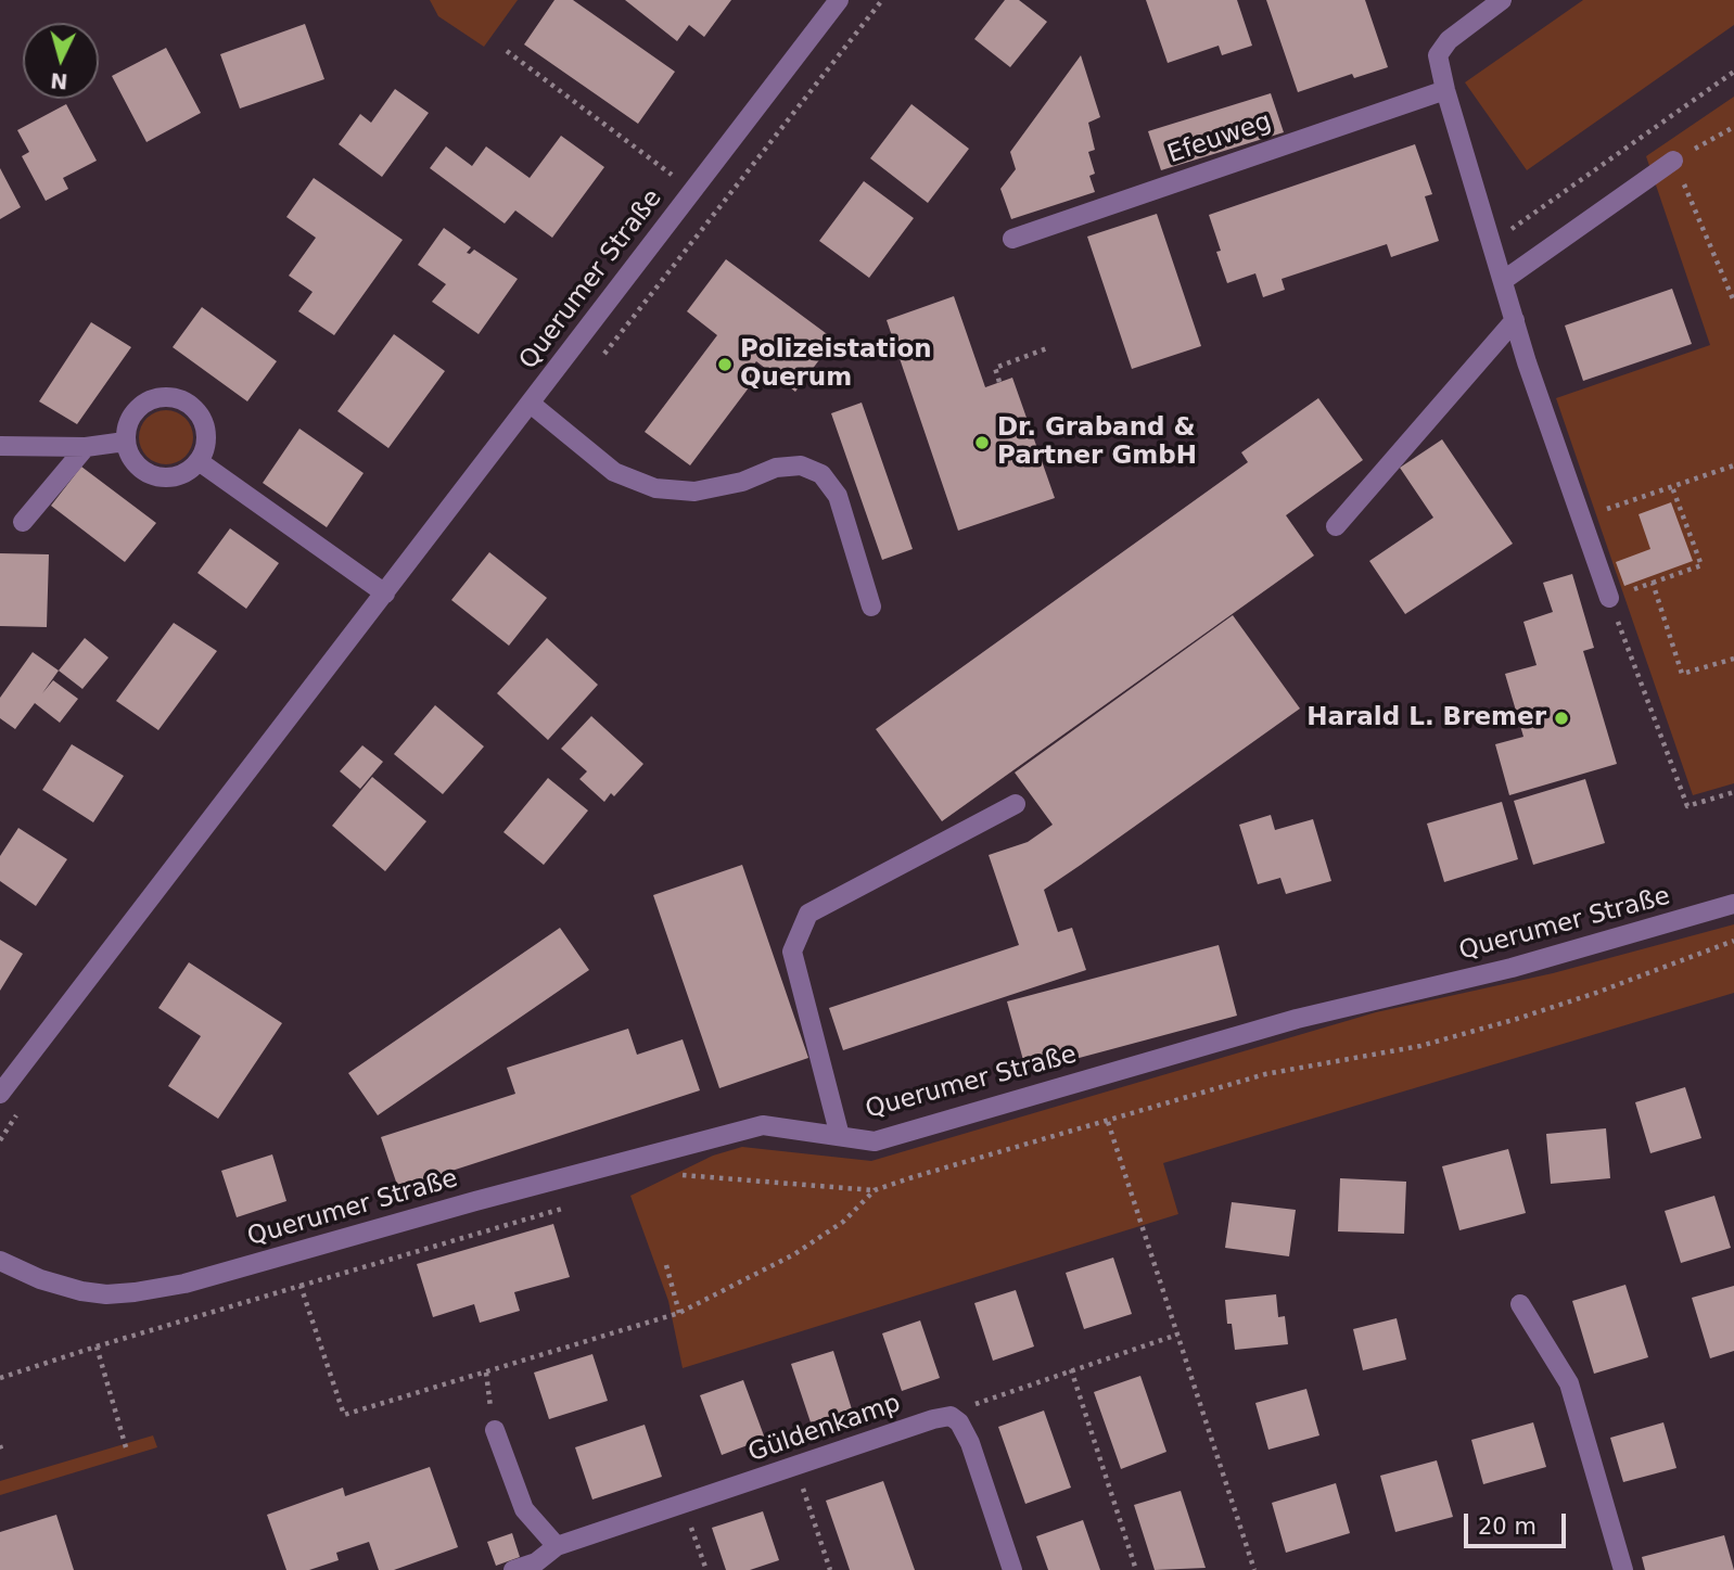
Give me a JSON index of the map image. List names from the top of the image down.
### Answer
{
  "streets": {
    "street": ["Efeuweg", "Querumer Straße", "Güldenkamp"]
  },
  "places": ["Polizeistation Querum", "Dr. Graband & Partner GmbH", "Harald L. Bremer"],
  "scale_bar": "20 m",
  "north": "bottom"
}
